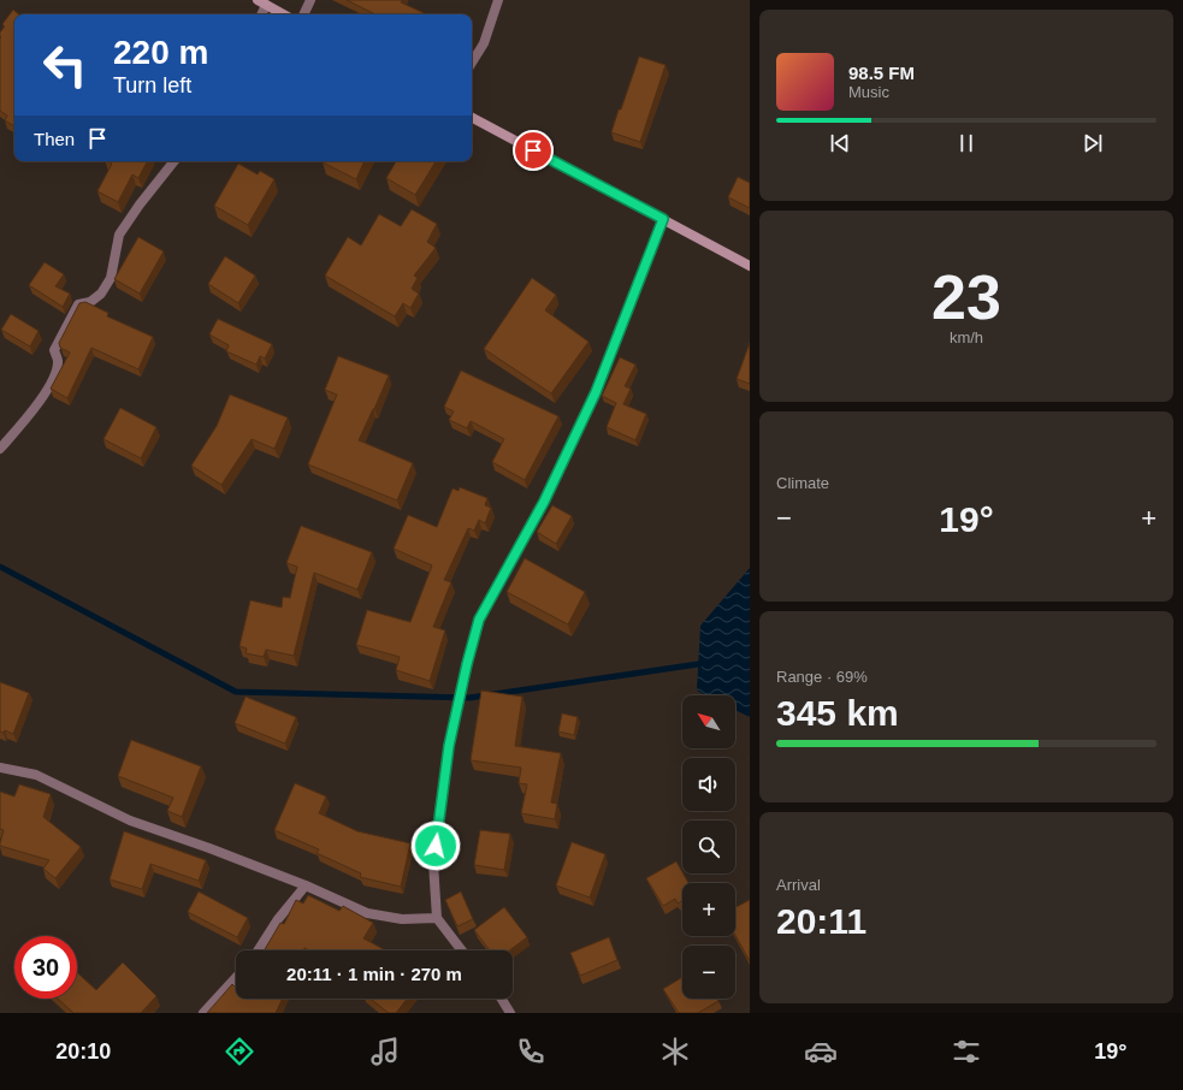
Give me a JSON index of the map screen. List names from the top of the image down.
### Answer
{
  "north": "top left",
  "page": {
    "turn": ["220 m", "Turn left"],
    "song": ["98.5 FM", "Music"],
    "then": "Then",
    "tile": [
      ["23", "km/h"],
      "Climate",
      ["Range · 69%", "345 km"],
      ["Arrival", "20:11"]
    ],
    "heat": ["−", "19°", "+"],
    "map_buttons": ["+", "−"],
    "limit": "30",
    "trip": "20:11 · 1 min · 270 m",
    "tabs": ["20:10", "19°"]
  }
}
